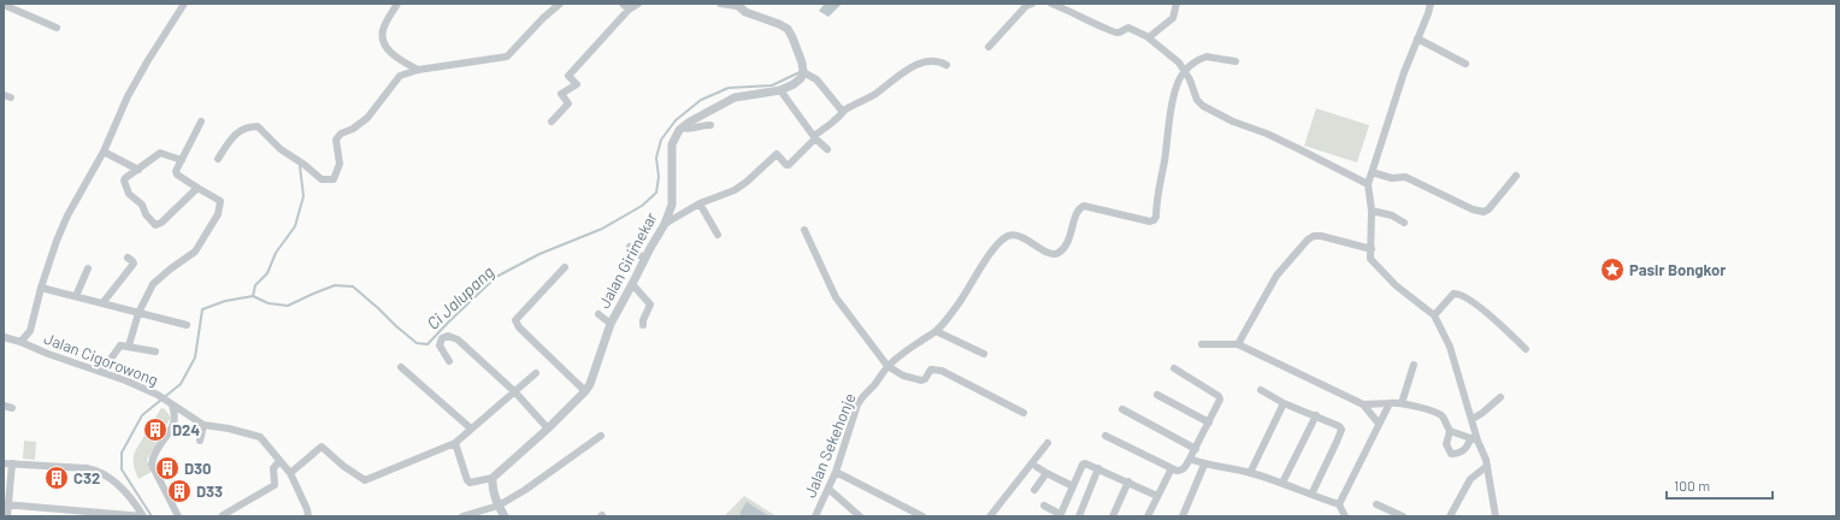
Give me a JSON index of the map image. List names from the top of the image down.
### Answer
{
  "streets": {
    "street": ["Jalan Girimekar", "Jalan Cigorowong", "Jalan Sekehonje"]
  },
  "water": ["Ci Jalupang"],
  "places": {
    "place": ["Pasir Bongkor"],
    "building": [
      "D24",
      "D30",
      "C32",
      "D33"
    ]
  },
  "scale_bar": "100 m"
}
